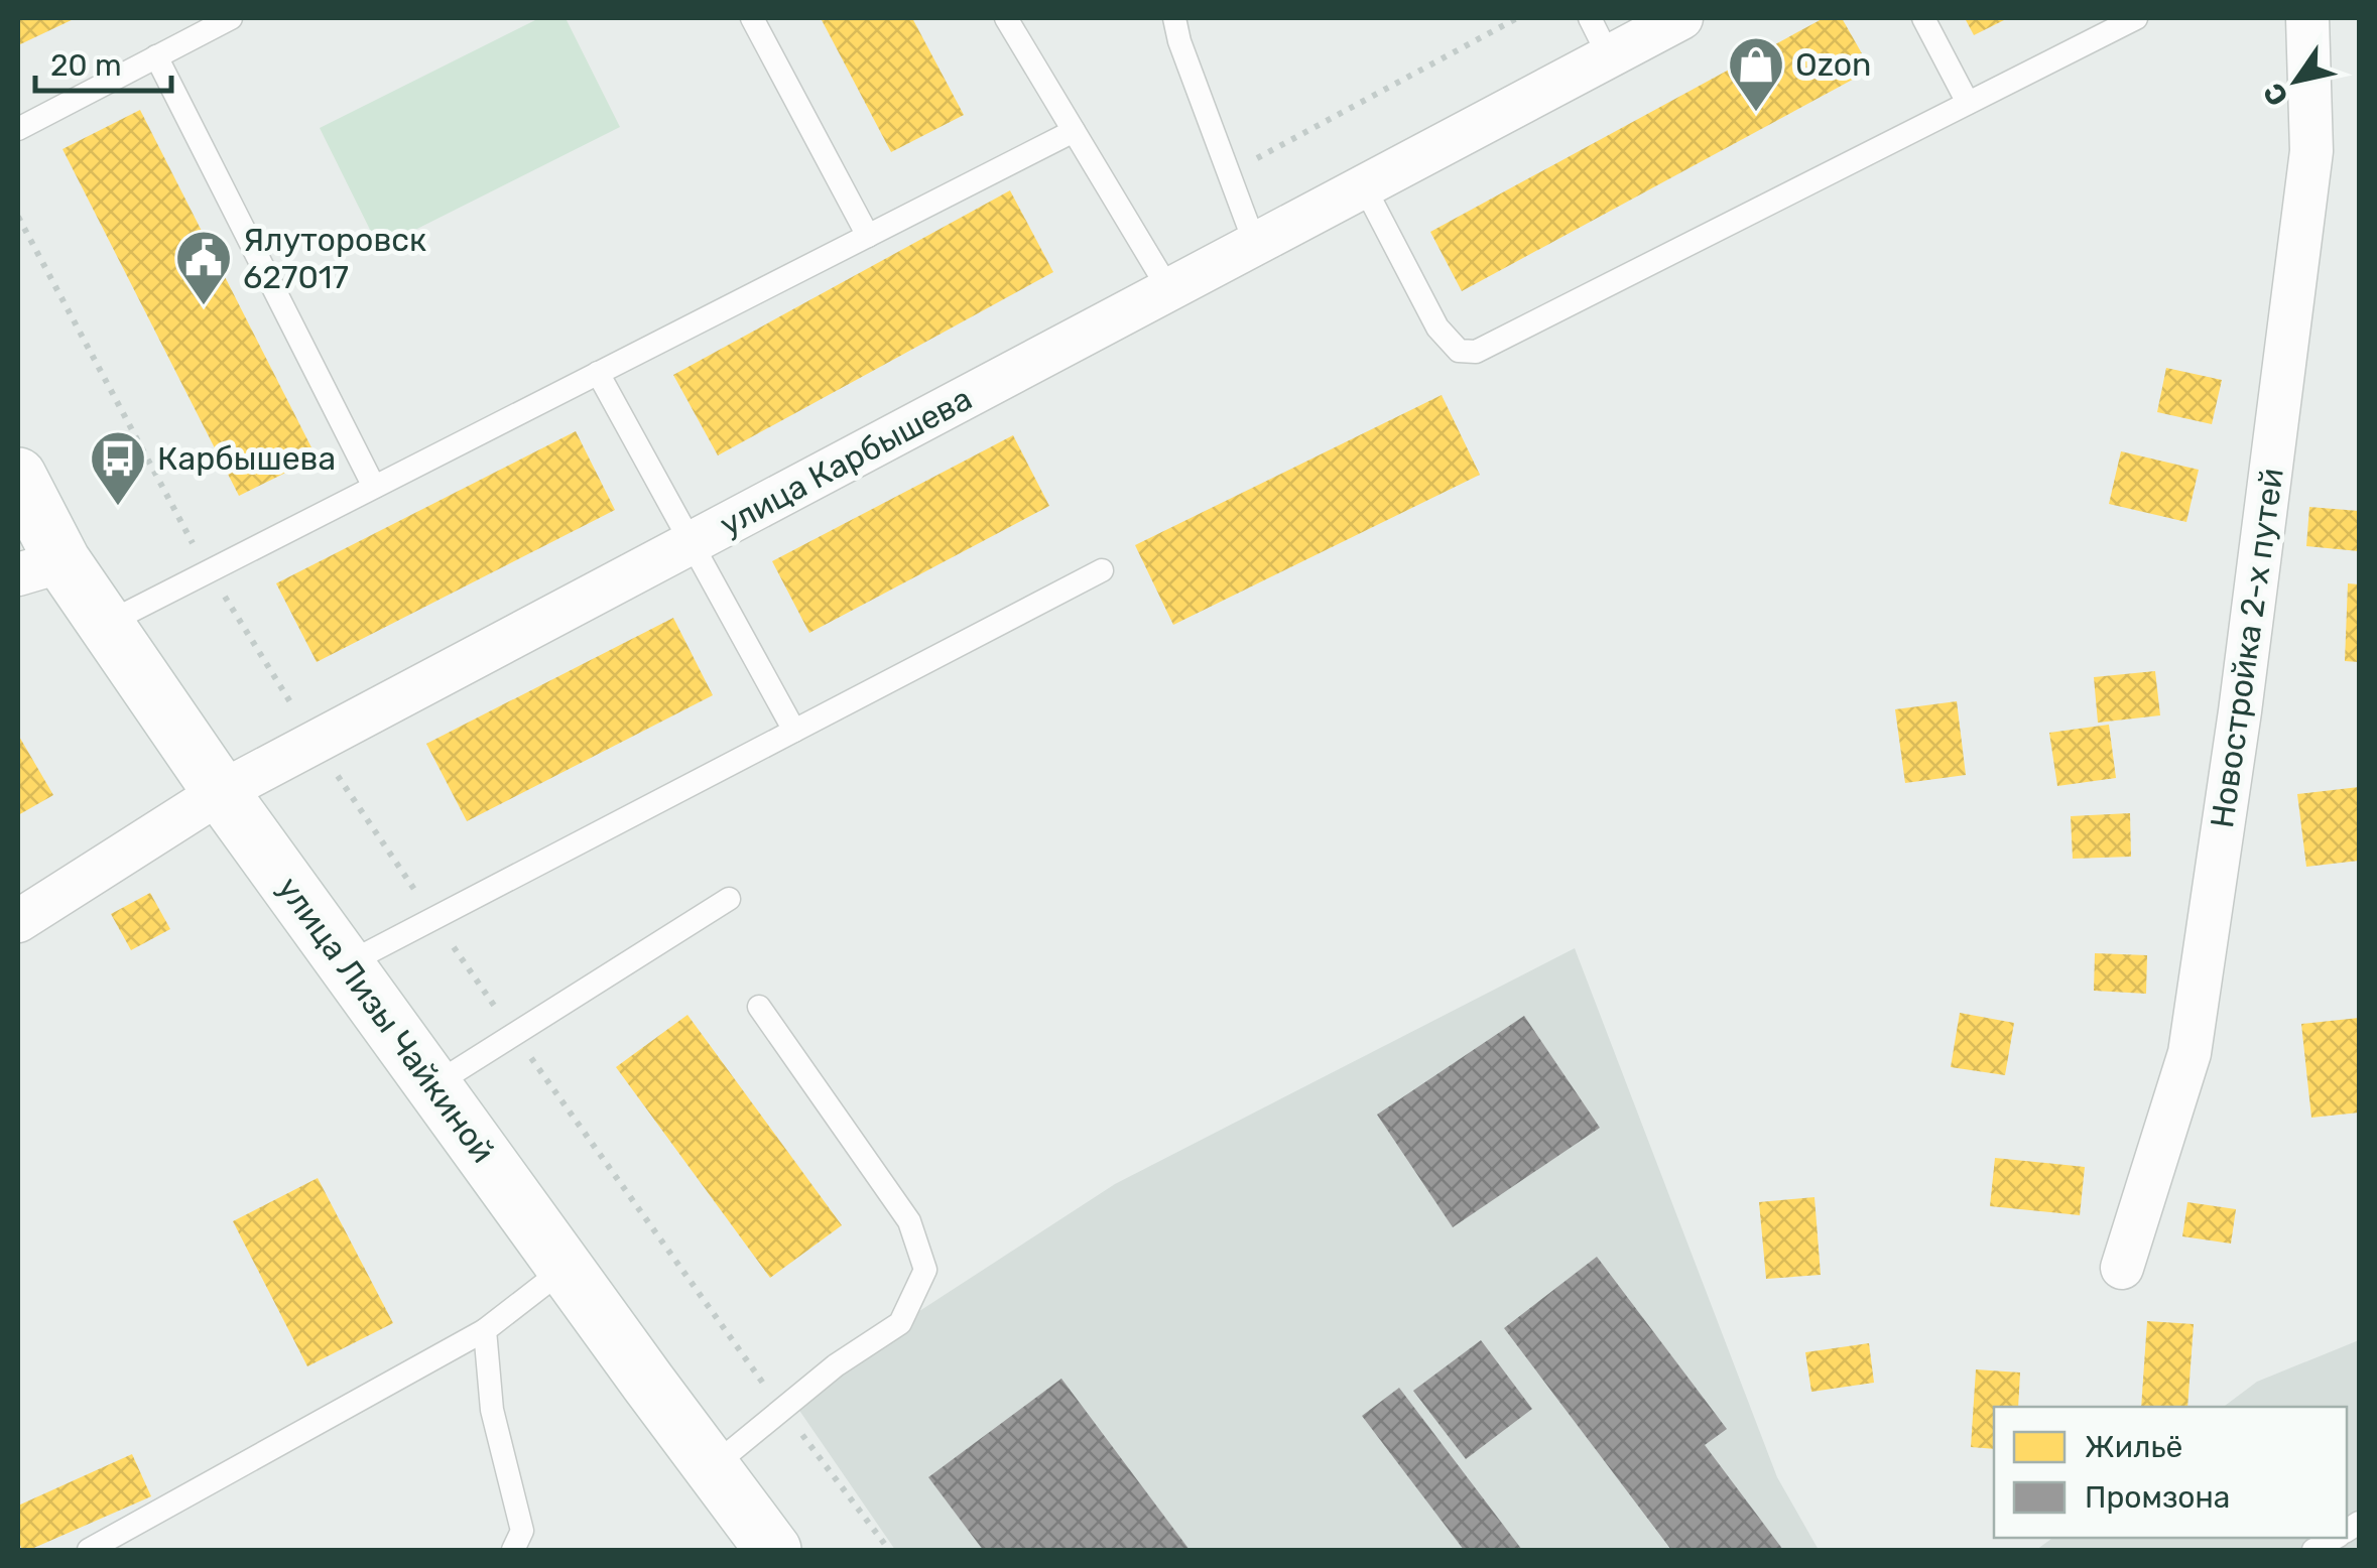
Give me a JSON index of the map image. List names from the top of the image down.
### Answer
{
  "streets": {
    "street": ["улица Карбышева", "Новостройка 2-х путей", "улица Лизы Чайкиной"]
  },
  "crossings": [
    ["улица Карбышева", "улица Лизы Чайкиной"]
  ],
  "places": {
    "shop": ["Ozon"],
    "public building": ["Ялуторовск 627017"],
    "bus stop": ["Карбышева"]
  },
  "legend": ["Жильё", "Промзона"],
  "scale_bar": "20 m",
  "north": "bottom left"
}
